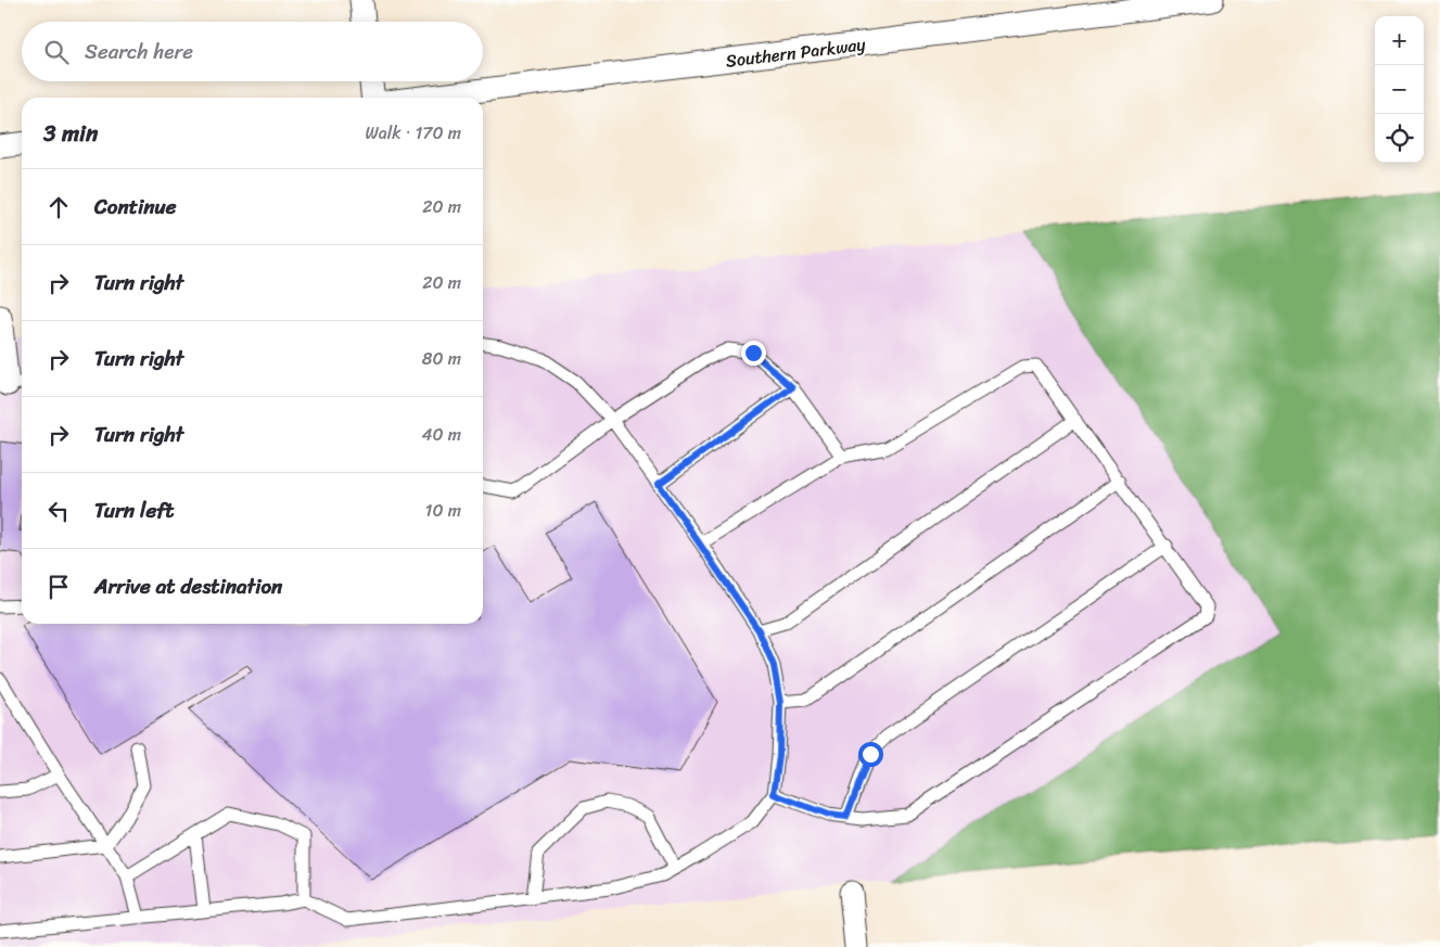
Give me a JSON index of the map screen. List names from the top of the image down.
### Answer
{
  "streets": {
    "street": ["Southern Parkway"]
  },
  "page": {
    "map_buttons": ["+", "−"],
    "search": "Search here",
    "heading": ["3 min", "Walk · 170 m"],
    "list": [
      ["Continue", "20 m"],
      ["Turn right", "20 m"],
      ["Turn right", "80 m"],
      ["Turn right", "40 m"],
      ["Turn left", "10 m"],
      "Arrive at destination"
    ]
  }
}
